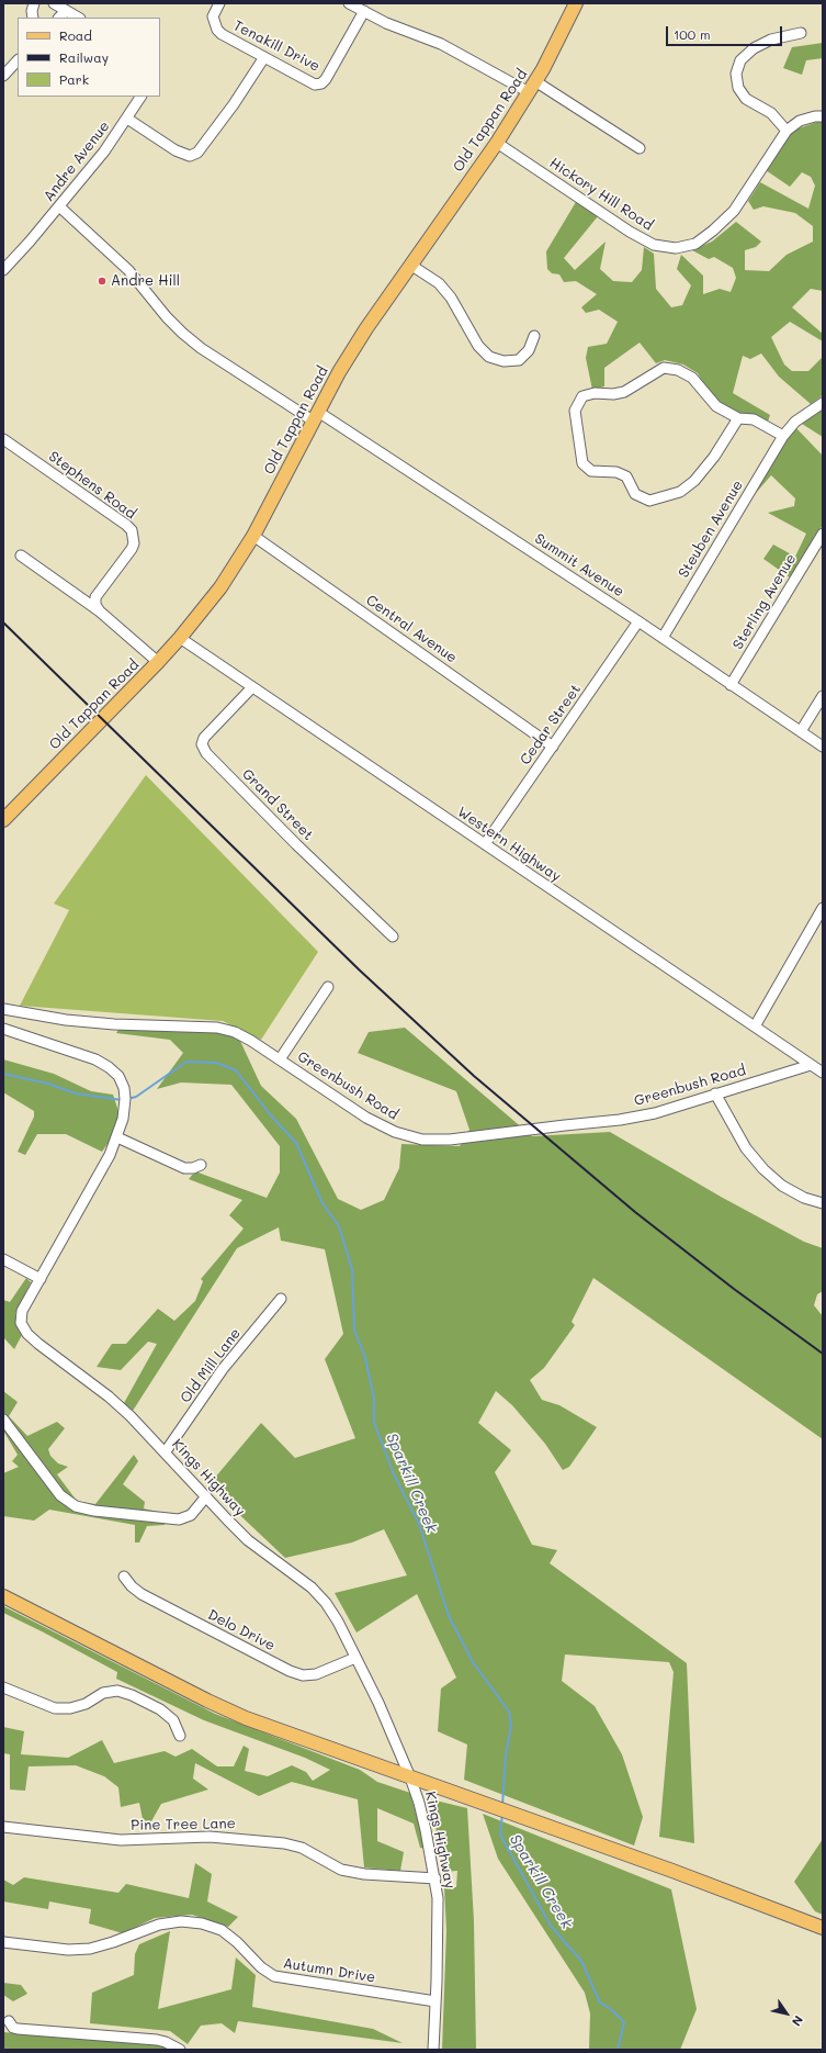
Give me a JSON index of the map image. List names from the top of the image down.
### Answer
{
  "streets": {
    "main road": ["Old Tappan Road"],
    "street": [
      "Tenakill Drive",
      "Andre Avenue",
      "Hickory Hill Road",
      "Stephens Road",
      "Steuben Avenue",
      "Summit Avenue",
      "Sterling Avenue",
      "Central Avenue",
      "Cedar Street",
      "Grand Street",
      "Western Highway",
      "Greenbush Road",
      "Old Mill Lane",
      "Kings Highway",
      "Delo Drive",
      "Pine Tree Lane",
      "Autumn Drive"
    ]
  },
  "crossings": [
    ["Tenakill Drive", "Andre Avenue"],
    ["Old Tappan Road", "Hickory Hill Road"],
    ["Old Tappan Road", "Summit Avenue"],
    ["Old Tappan Road", "Central Avenue"],
    ["Old Tappan Road", "Western Highway"],
    ["Steuben Avenue", "Summit Avenue"],
    ["Summit Avenue", "Sterling Avenue"],
    ["Summit Avenue", "Cedar Street"],
    ["Central Avenue", "Cedar Street"],
    ["Cedar Street", "Western Highway"],
    ["Grand Street", "Western Highway"],
    ["Western Highway", "Greenbush Road"],
    ["Old Mill Lane", "Kings Highway"],
    ["Kings Highway", "Delo Drive"],
    ["Kings Highway", "Pine Tree Lane"],
    ["Kings Highway", "Autumn Drive"]
  ],
  "water": ["Sparkill Creek"],
  "places": ["Andre Hill"],
  "legend": ["Road", "Railway", "Park"],
  "scale_bar": "100 m",
  "north": "bottom right"
}
